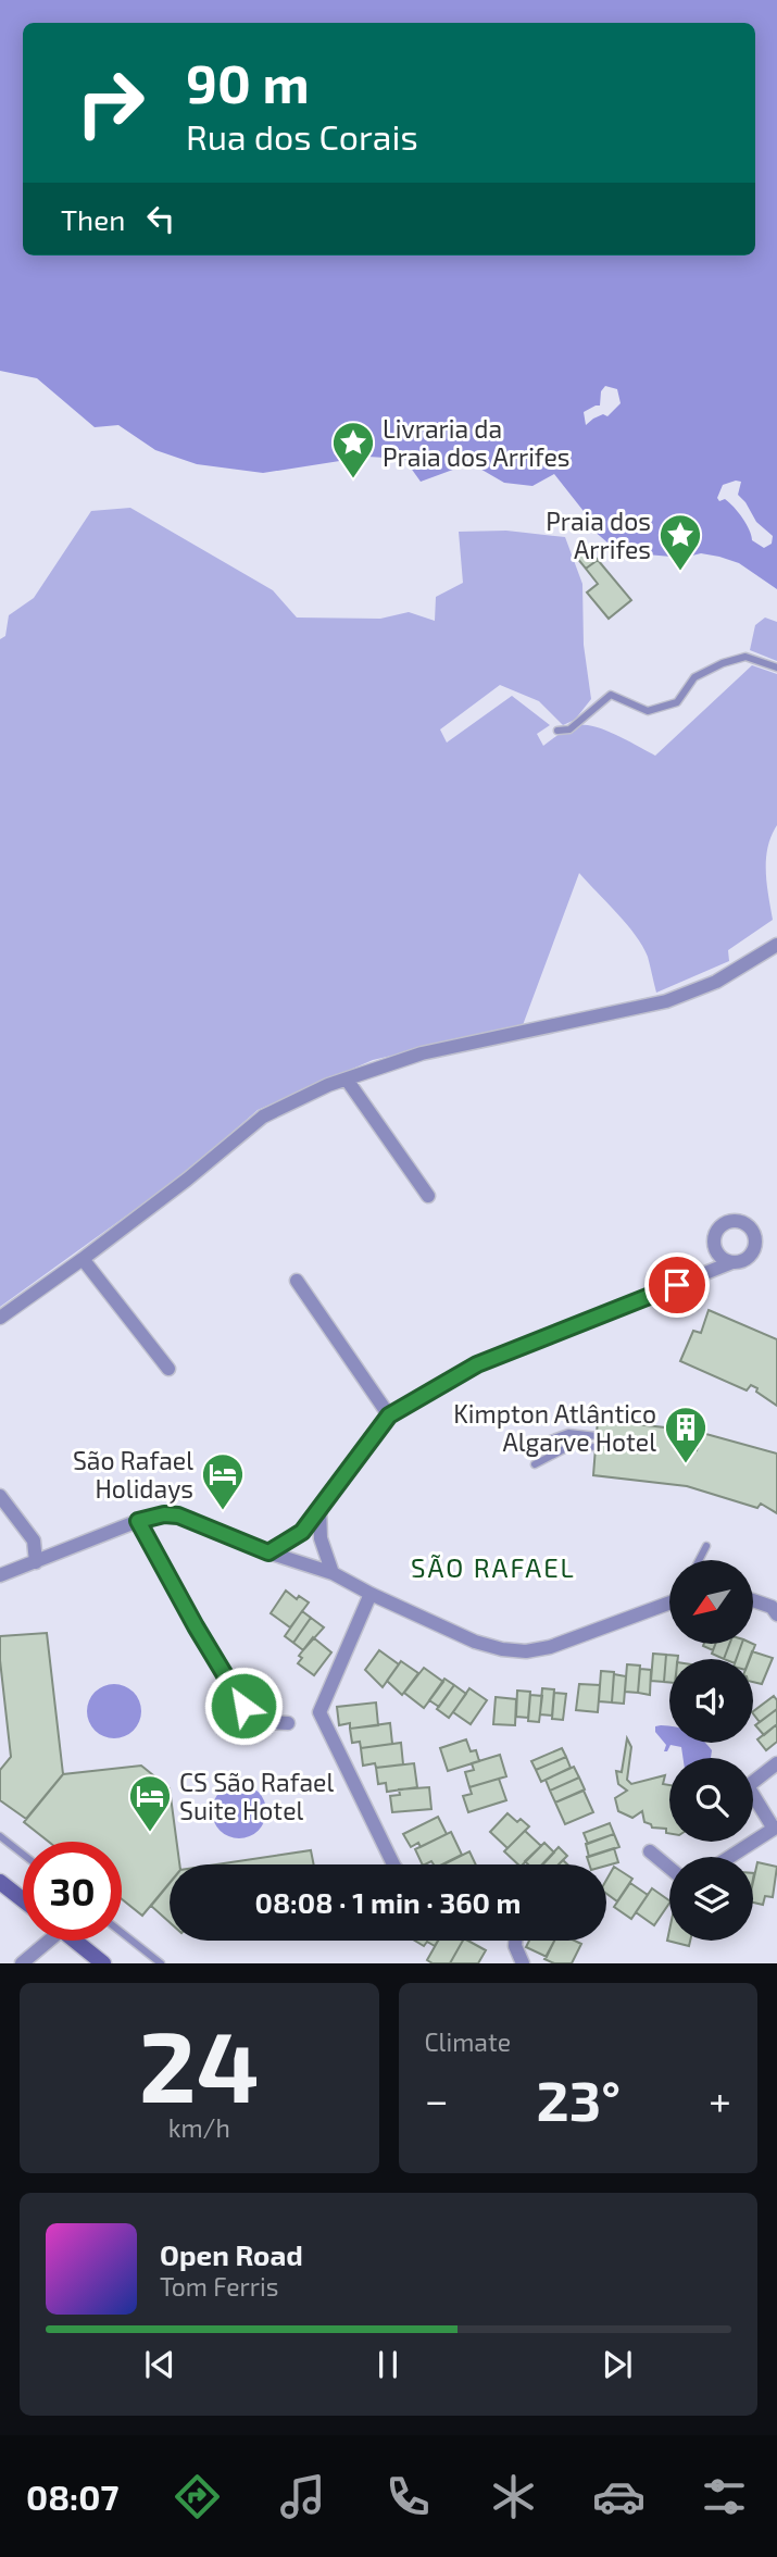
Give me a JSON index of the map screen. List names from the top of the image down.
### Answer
{
  "districts": ["SÃO RAFAEL"],
  "places": {
    "place": ["Livraria da Praia dos Arrifes", "Praia dos Arrifes"],
    "building": ["Kimpton Atlântico Algarve Hotel"],
    "hotel": ["São Rafael Holidays", "CS São Rafael Suite Hotel"]
  },
  "north": "bottom left",
  "page": {
    "turn": ["90 m", "Rua dos Corais"],
    "then": "Then",
    "limit": "30",
    "trip": "08:08 · 1 min · 360 m",
    "tile": [
      ["24", "km/h"],
      "Climate"
    ],
    "heat": ["−", "23°", "+"],
    "song": ["Open Road", "Tom Ferris"],
    "tabs": "08:07"
  }
}
